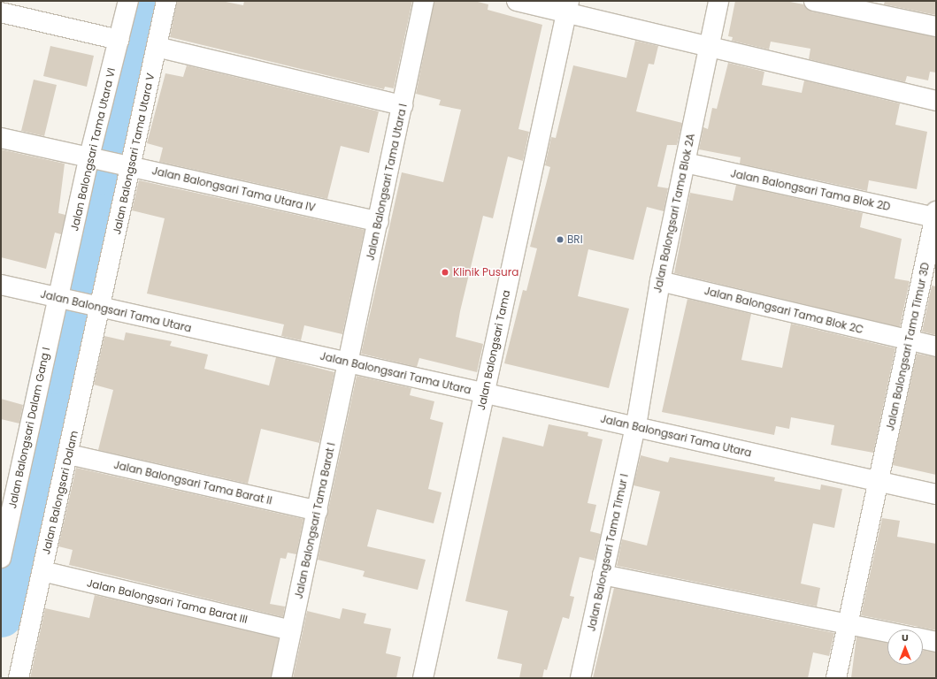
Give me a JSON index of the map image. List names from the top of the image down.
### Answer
{
  "streets": {
    "street": [
      "Jalan Balongsari Tama Utara VI",
      "Jalan Balongsari Tama Utara V",
      "Jalan Balongsari Tama Utara I",
      "Jalan Balongsari Tama Utara IV",
      "Jalan Balongsari Tama Blok 2D",
      "Jalan Balongsari Tama Blok 2A",
      "Jalan Balongsari Tama Blok 2C",
      "Jalan Balongsari Tama Utara",
      "Jalan Balongsari Tama Timur 3D",
      "Jalan Balongsari Tama",
      "Jalan Balongsari Dalam Gang I",
      "Jalan Balongsari Tama Barat II",
      "Jalan Balongsari Dalam",
      "Jalan Balongsari Tama Barat I",
      "Jalan Balongsari Tama Timur I",
      "Jalan Balongsari Tama Barat III"
    ]
  },
  "crossings": [
    ["Jalan Balongsari Tama Utara VI", "Jalan Balongsari Tama Utara IV"],
    ["Jalan Balongsari Tama Utara VI", "Jalan Balongsari Tama Utara"],
    ["Jalan Balongsari Tama Utara VI", "Jalan Balongsari Dalam Gang I"],
    ["Jalan Balongsari Tama Utara V", "Jalan Balongsari Tama Utara IV"],
    ["Jalan Balongsari Tama Utara V", "Jalan Balongsari Tama Utara"],
    ["Jalan Balongsari Tama Utara V", "Jalan Balongsari Dalam"],
    ["Jalan Balongsari Tama Utara I", "Jalan Balongsari Tama Utara IV"],
    ["Jalan Balongsari Tama Utara I", "Jalan Balongsari Tama Utara"],
    ["Jalan Balongsari Tama Utara I", "Jalan Balongsari Tama Barat I"],
    ["Jalan Balongsari Tama Blok 2D", "Jalan Balongsari Tama Blok 2A"],
    ["Jalan Balongsari Tama Blok 2D", "Jalan Balongsari Tama Timur 3D"],
    ["Jalan Balongsari Tama Blok 2A", "Jalan Balongsari Tama Blok 2C"],
    ["Jalan Balongsari Tama Blok 2A", "Jalan Balongsari Tama Utara"],
    ["Jalan Balongsari Tama Blok 2A", "Jalan Balongsari Tama Timur I"],
    ["Jalan Balongsari Tama Blok 2C", "Jalan Balongsari Tama Timur 3D"],
    ["Jalan Balongsari Tama Utara", "Jalan Balongsari Tama Timur 3D"],
    ["Jalan Balongsari Tama Utara", "Jalan Balongsari Tama"],
    ["Jalan Balongsari Tama Utara", "Jalan Balongsari Dalam Gang I"],
    ["Jalan Balongsari Tama Utara", "Jalan Balongsari Dalam"],
    ["Jalan Balongsari Tama Utara", "Jalan Balongsari Tama Barat I"],
    ["Jalan Balongsari Tama Utara", "Jalan Balongsari Tama Timur I"],
    ["Jalan Balongsari Tama Barat II", "Jalan Balongsari Dalam"],
    ["Jalan Balongsari Tama Barat II", "Jalan Balongsari Tama Barat I"],
    ["Jalan Balongsari Dalam", "Jalan Balongsari Tama Barat III"],
    ["Jalan Balongsari Tama Barat I", "Jalan Balongsari Tama Barat III"]
  ],
  "places": ["BRI", "Klinik Pusura"],
  "north": "top"
}
